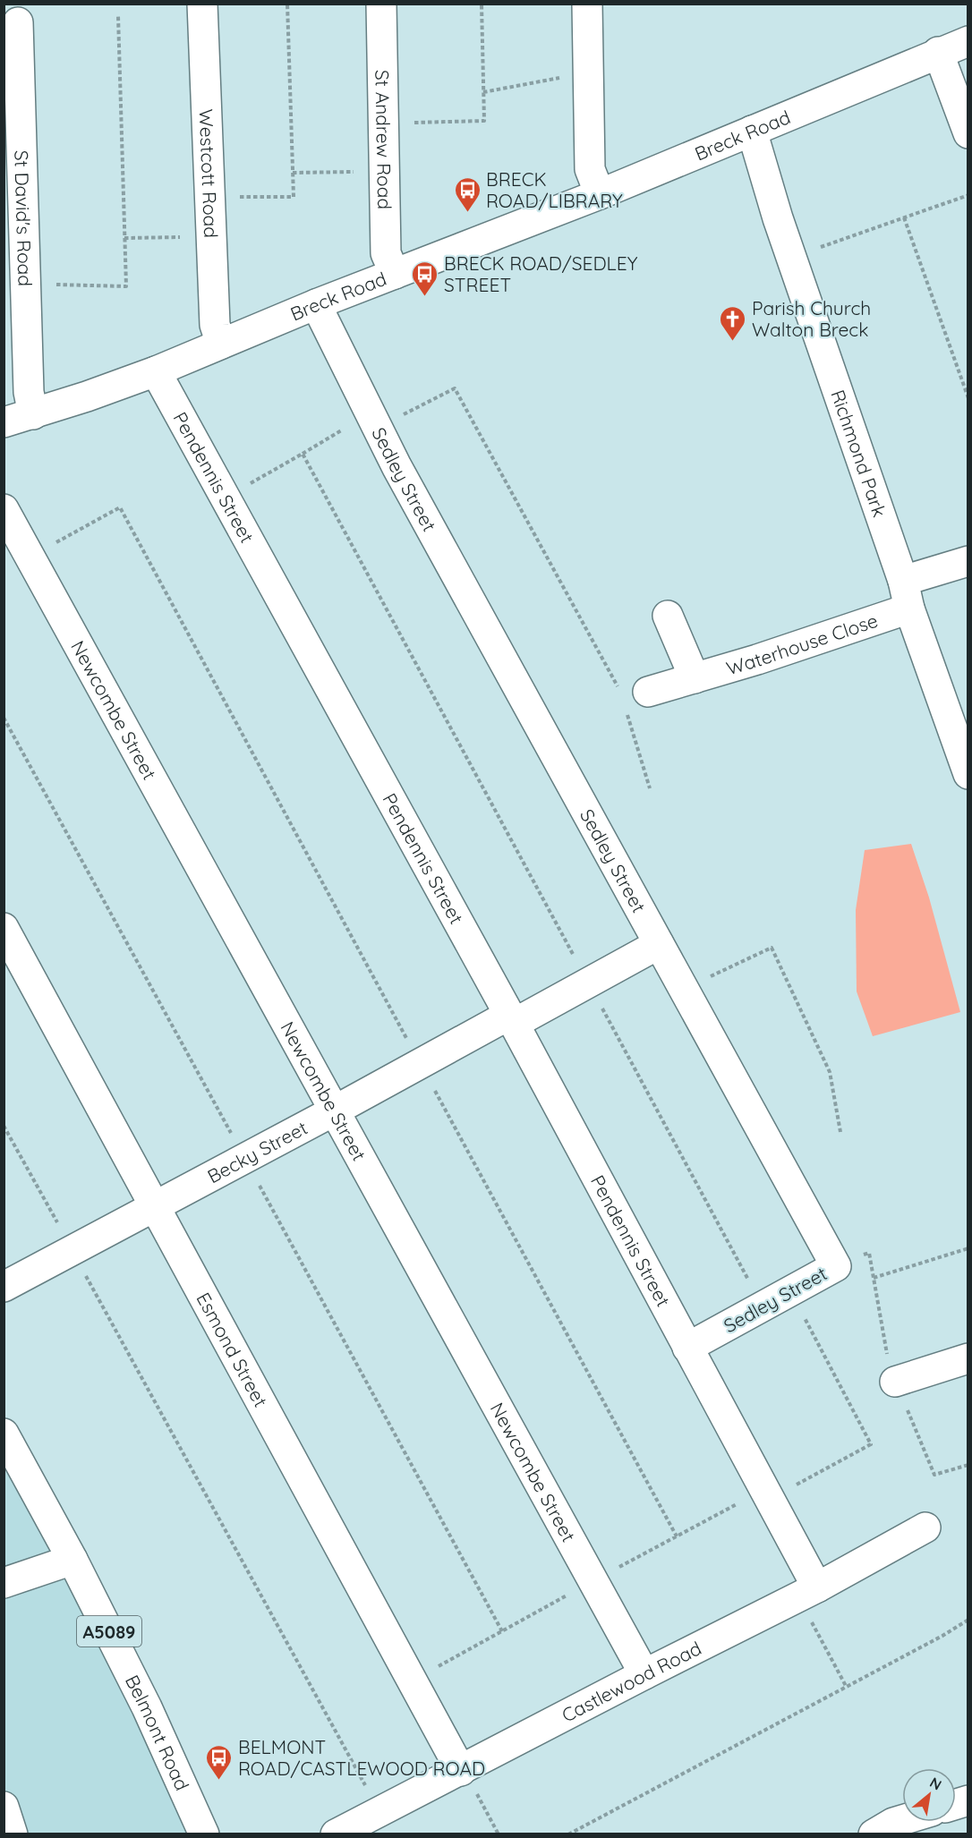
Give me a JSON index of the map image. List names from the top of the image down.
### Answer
{
  "streets": {
    "main road": [
      "Breck Road",
      "St Andrew Road",
      "Westcott Road",
      "St David's Road",
      "Richmond Park",
      "Pendennis Street",
      "Sedley Street",
      "Waterhouse Close",
      "Newcombe Street",
      "Becky Street",
      "Esmond Street",
      "A5089",
      "Castlewood Road",
      "Belmont Road"
    ]
  },
  "crossings": [
    ["Breck Road", "St Andrew Road"],
    ["Breck Road", "Westcott Road"],
    ["Breck Road", "St David's Road"],
    ["Breck Road", "Richmond Park"],
    ["Breck Road", "Pendennis Street"],
    ["Breck Road", "Sedley Street"],
    ["Richmond Park", "Waterhouse Close"],
    ["Pendennis Street", "Sedley Street"],
    ["Pendennis Street", "Becky Street"],
    ["Pendennis Street", "Castlewood Road"],
    ["Sedley Street", "Becky Street"],
    ["Newcombe Street", "Becky Street"],
    ["Newcombe Street", "Castlewood Road"],
    ["Becky Street", "Esmond Street"],
    ["Esmond Street", "Castlewood Road"]
  ],
  "places": {
    "bus stop": ["BRECK ROAD/LIBRARY", "BRECK ROAD/SEDLEY STREET", "BELMONT ROAD/CASTLEWOOD ROAD"],
    "church": ["Parish Church Walton Breck"]
  },
  "north": "top right"
}
